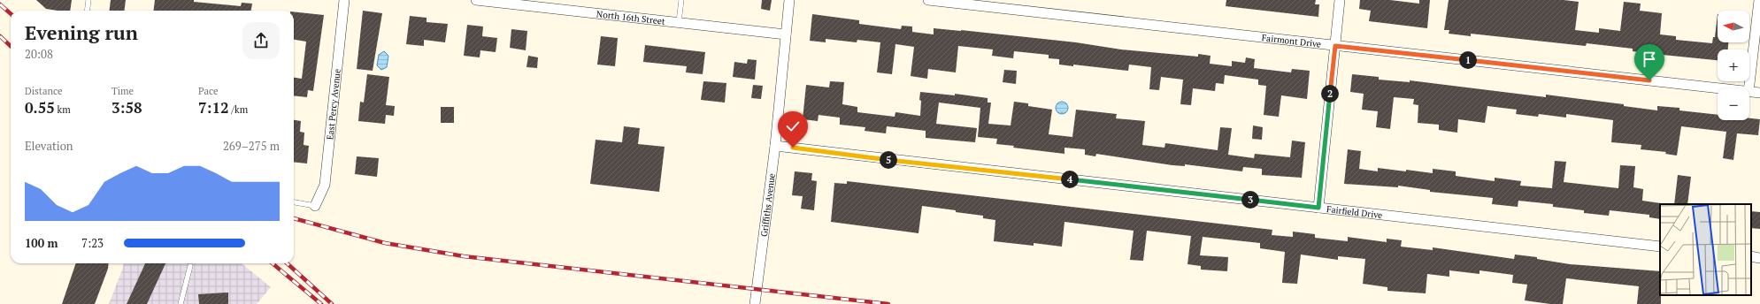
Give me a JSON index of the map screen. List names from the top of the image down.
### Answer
{
  "streets": {
    "street": [
      "North 16th Street",
      "Fairmont Drive",
      "East Percy Avenue",
      "Griffiths Avenue",
      "Fairfield Drive"
    ]
  },
  "crossings": [
    ["North 16th Street", "Griffiths Avenue"],
    ["Griffiths Avenue", "Fairfield Drive"]
  ],
  "north": "left",
  "page": {
    "map_buttons": ["+", "−"],
    "heading": ["Evening run", "20:08"],
    "pins": [
      "1",
      "2",
      "5",
      "4",
      "3"
    ],
    "stats": [
      ["Distance", "0.55 km"],
      ["Time", "3:58"],
      ["Pace", "7:12 /km"]
    ],
    "chart": ["Elevation", "269–275 m"],
    "list": [
      {
        "name": "100 m",
        "note": "7:23"
      }
    ]
  }
}
